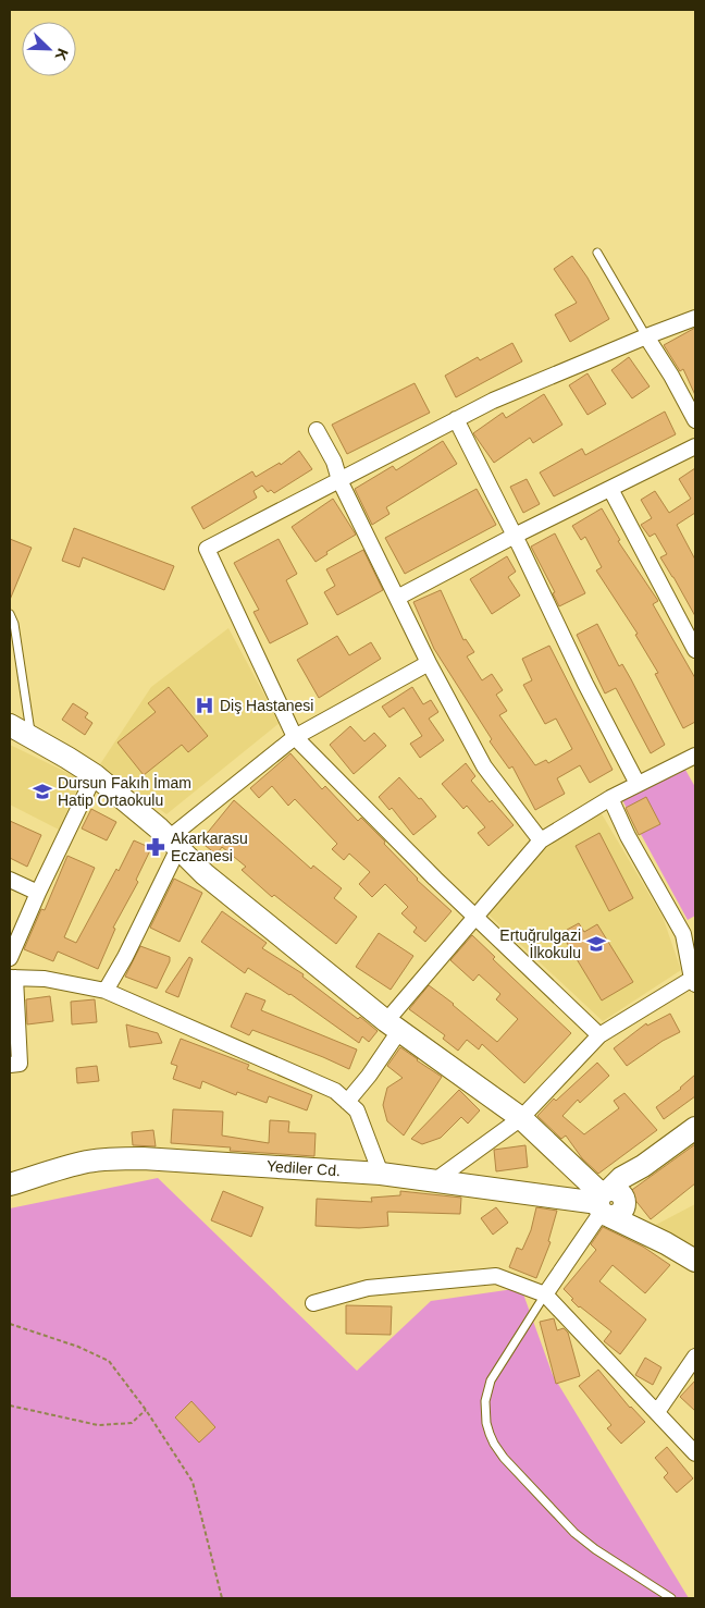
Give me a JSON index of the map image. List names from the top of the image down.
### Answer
{
  "streets": {
    "street": ["Yediler Cd."]
  },
  "places": {
    "hospital": ["Diş Hastanesi"],
    "school or university": ["Dursun Fakıh İmam Hatip Ortaokulu", "Ertuğrulgazi İlkokulu"],
    "pharmacy": ["Akarkarasu Eczanesi"]
  },
  "north": "bottom right"
}
